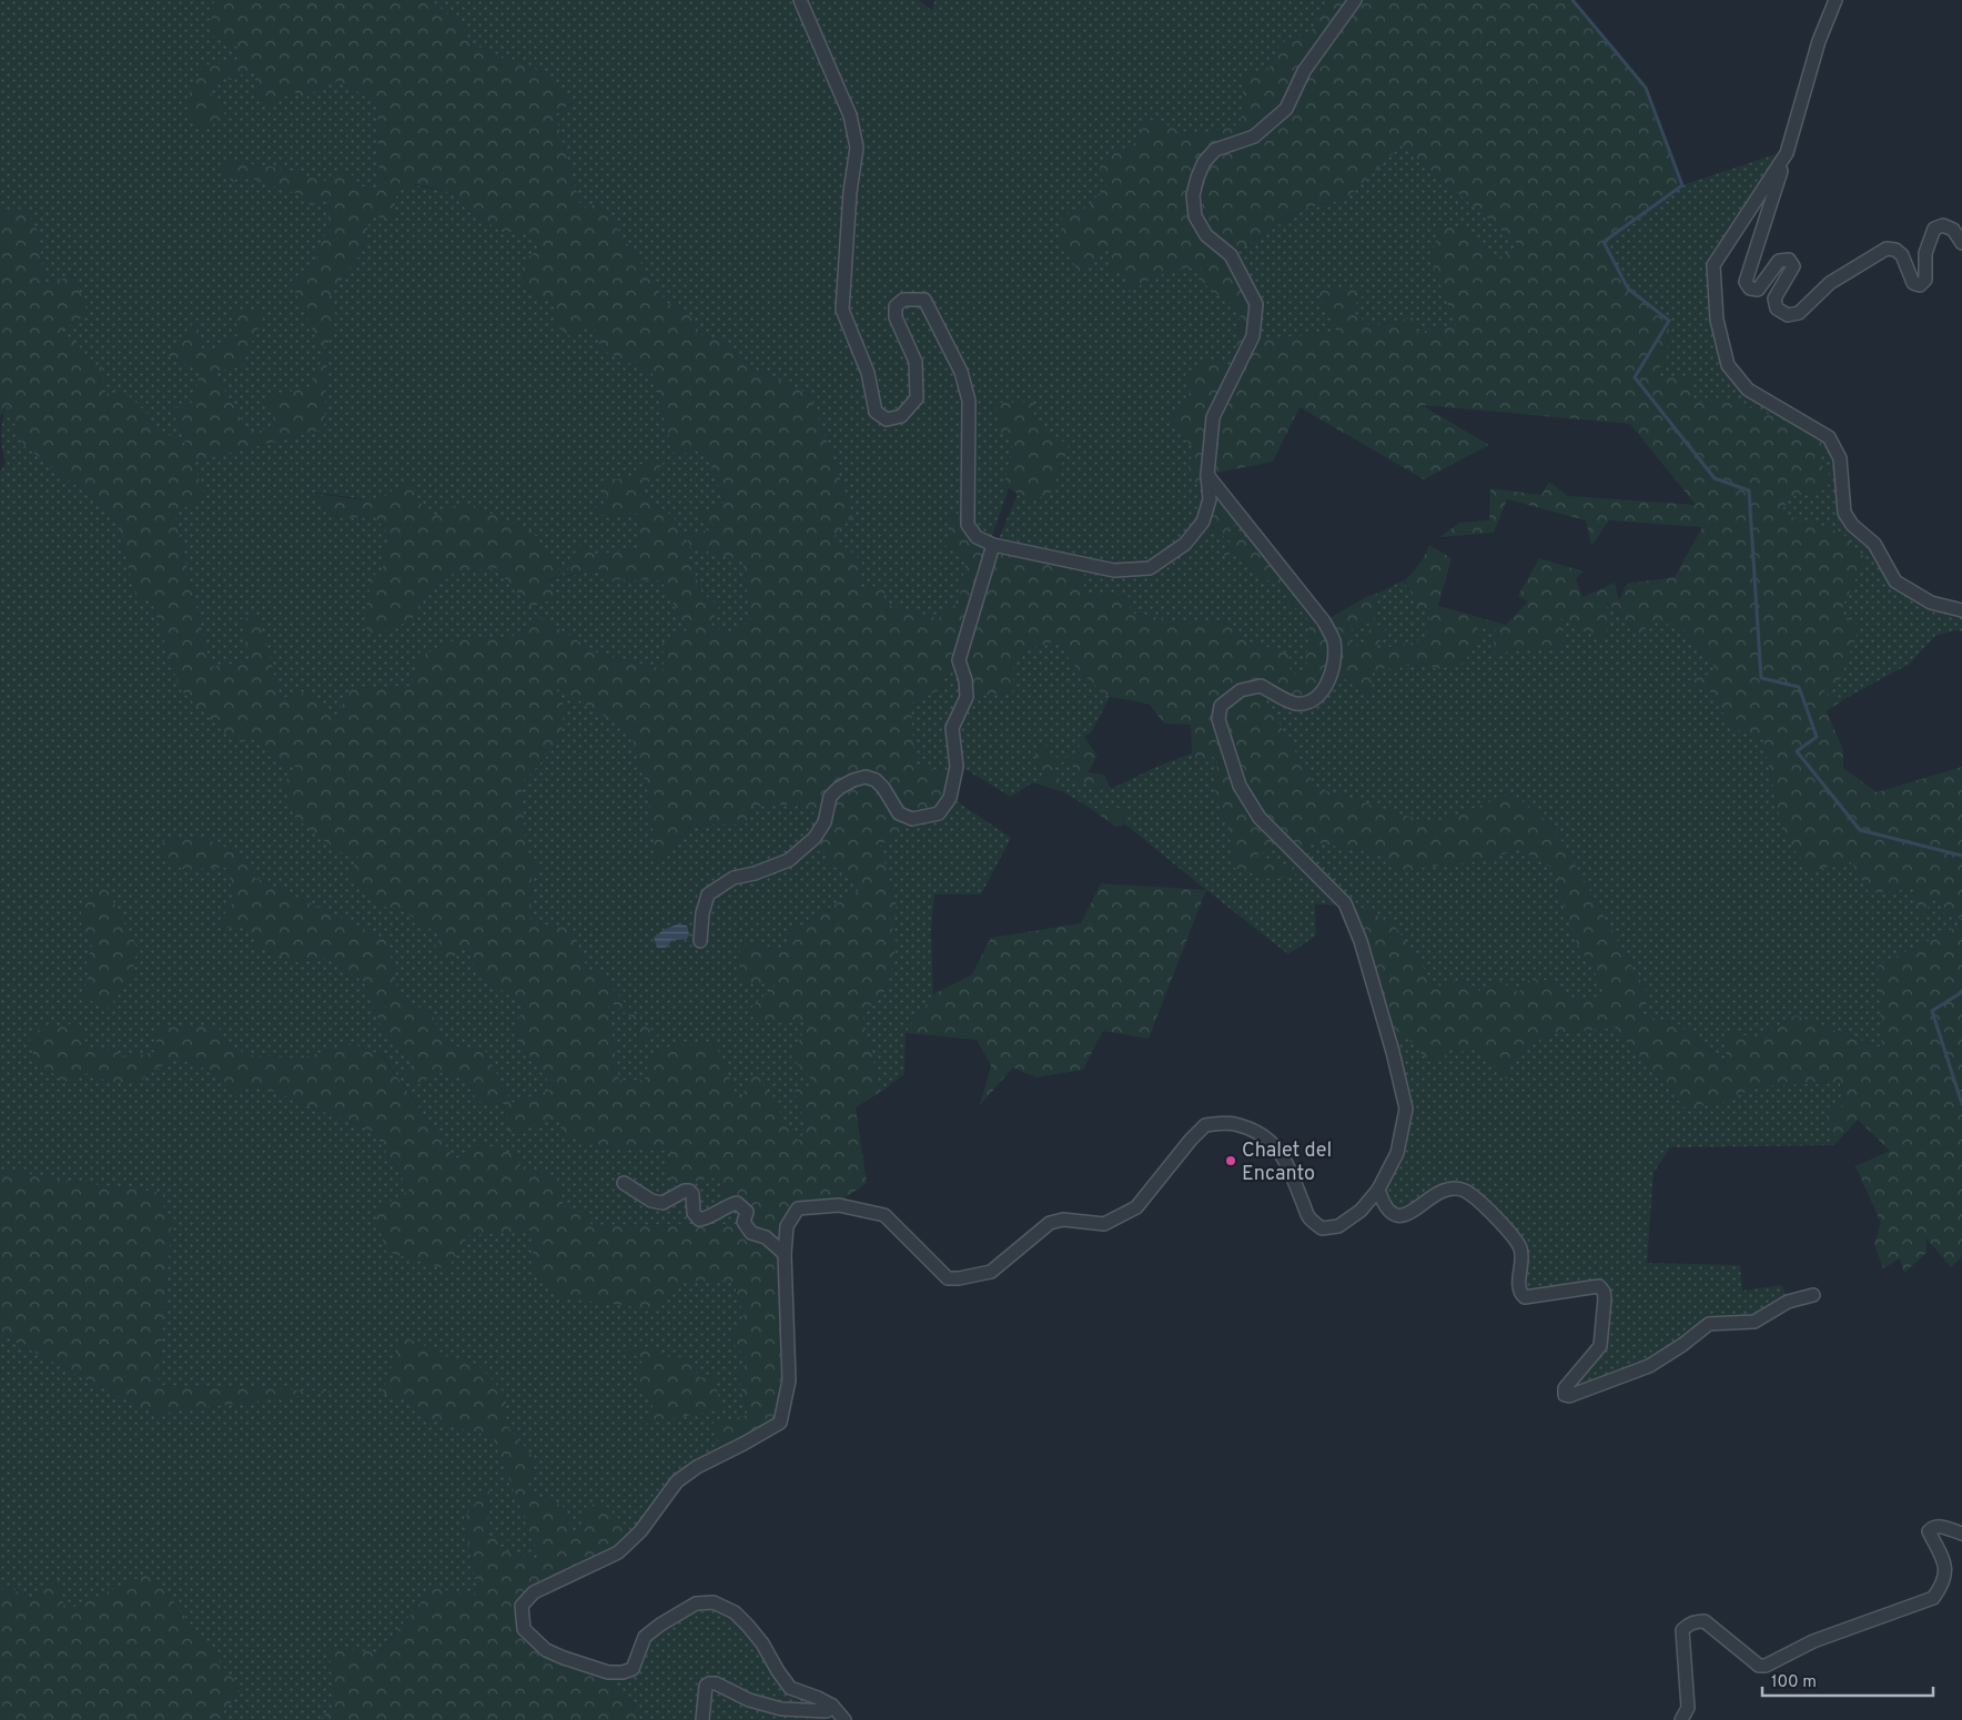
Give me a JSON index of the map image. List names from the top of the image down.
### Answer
{
  "places": ["Chalet del Encanto"],
  "scale_bar": "100 m"
}
